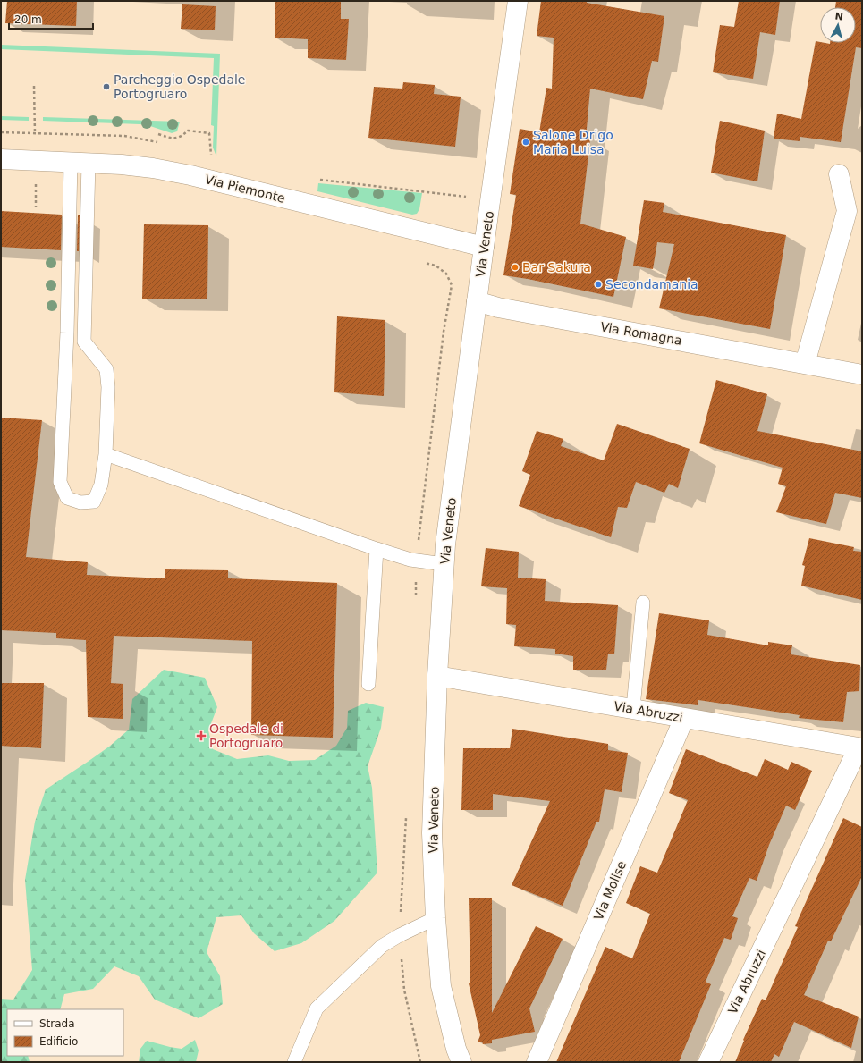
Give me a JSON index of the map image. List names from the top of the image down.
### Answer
{
  "streets": {
    "street": [
      "Via Piemonte",
      "Via Veneto",
      "Via Romagna",
      "Via Abruzzi",
      "Via Molise"
    ]
  },
  "crossings": [
    ["Via Piemonte", "Via Veneto"],
    ["Via Veneto", "Via Romagna"],
    ["Via Veneto", "Via Abruzzi"],
    ["Via Abruzzi", "Via Molise"]
  ],
  "places": {
    "other": [
      "Parcheggio Ospedale Portogruaro",
      "Salone Drigo Maria Luisa",
      "Bar Sakura",
      "Secondamania"
    ],
    "health": ["Ospedale di Portogruaro"]
  },
  "legend": ["Strada", "Edificio"],
  "scale_bar": "20 m",
  "north": "top"
}
